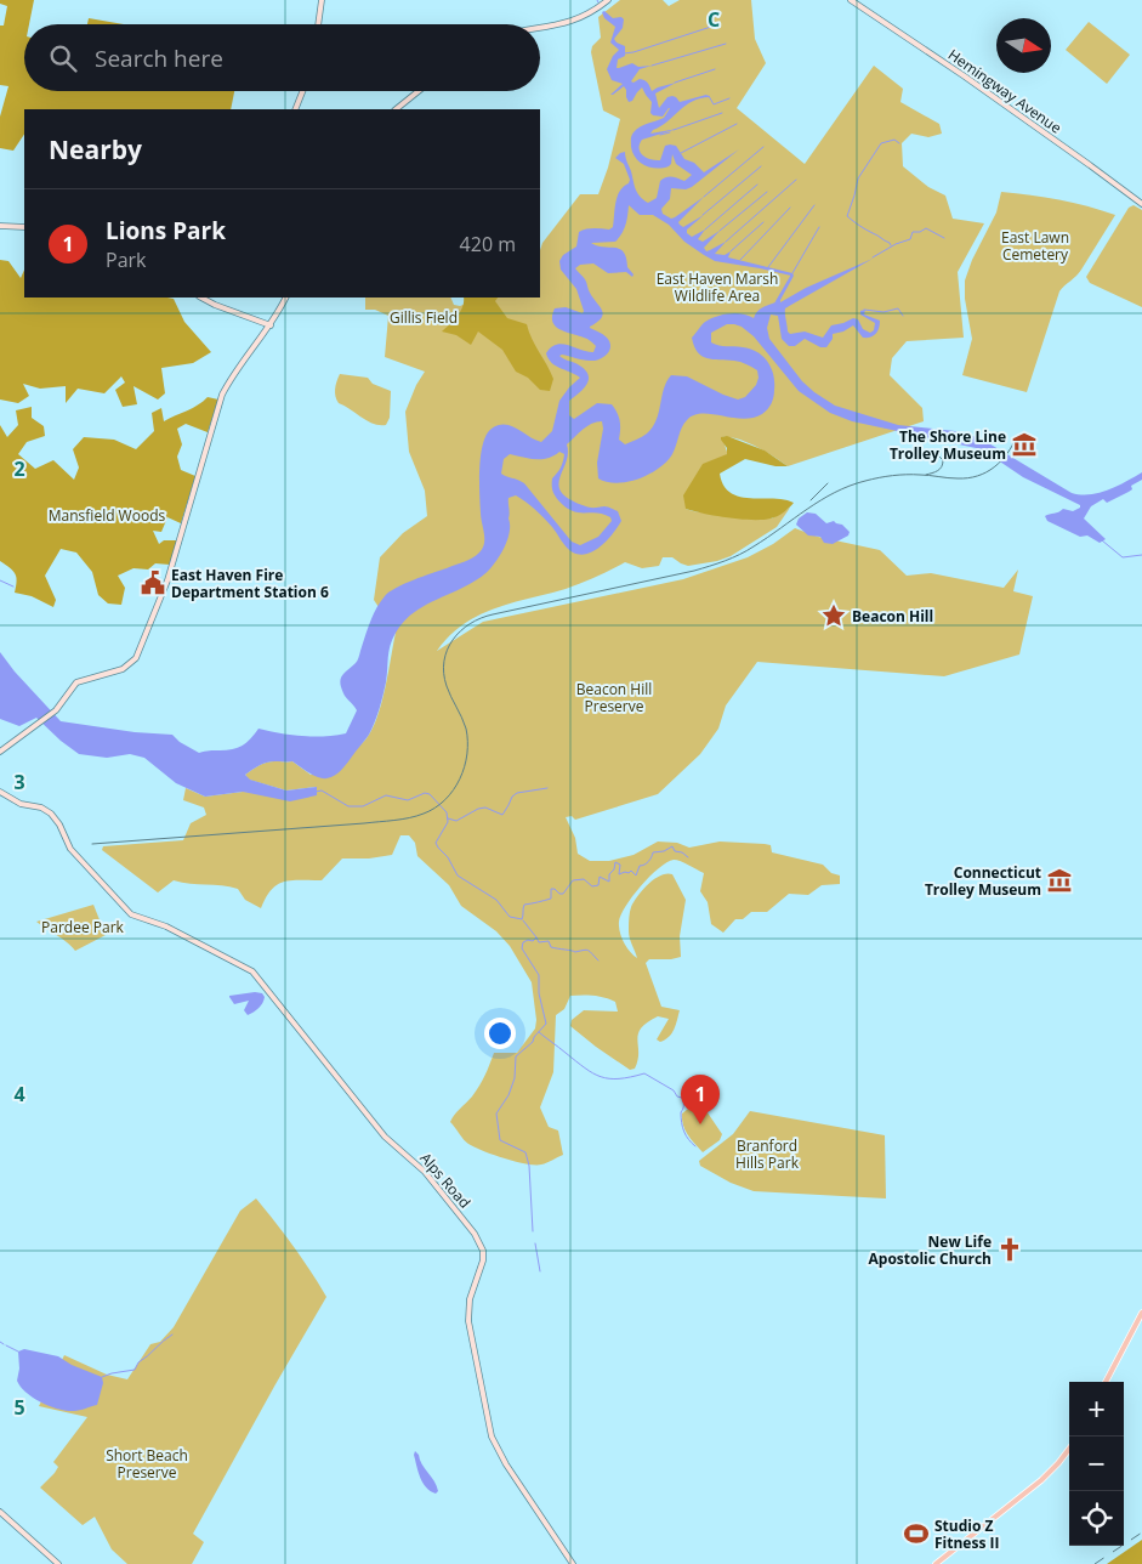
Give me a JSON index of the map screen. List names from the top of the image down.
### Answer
{
  "streets": {
    "main road": ["Hemingway Avenue", "Alps Road"]
  },
  "parks": [
    "East Lawn Cemetery",
    "East Haven Marsh Wildlife Area",
    "Gillis Field",
    "Mansfield Woods",
    "Beacon Hill Preserve",
    "Pardee Park",
    "Branford Hills Park",
    "Short Beach Preserve"
  ],
  "places": {
    "museum": ["The Shore Line Trolley Museum", "Connecticut Trolley Museum"],
    "public building": ["East Haven Fire Department Station 6"],
    "place": ["Beacon Hill"],
    "church": ["New Life Apostolic Church"],
    "sports": ["Studio Z Fitness II"]
  },
  "north": "right",
  "page": {
    "search": "Search here",
    "heading": "Nearby",
    "list": [
      {
        "mark": "1",
        "name": "Lions Park",
        "note": "Park",
        "value": "420 m"
      }
    ],
    "pins": "1",
    "map_buttons": ["+", "−"]
  },
  "grid": {
    "columns": ["C"],
    "rows": [
      "2",
      "3",
      "4",
      "5"
    ]
  }
}
